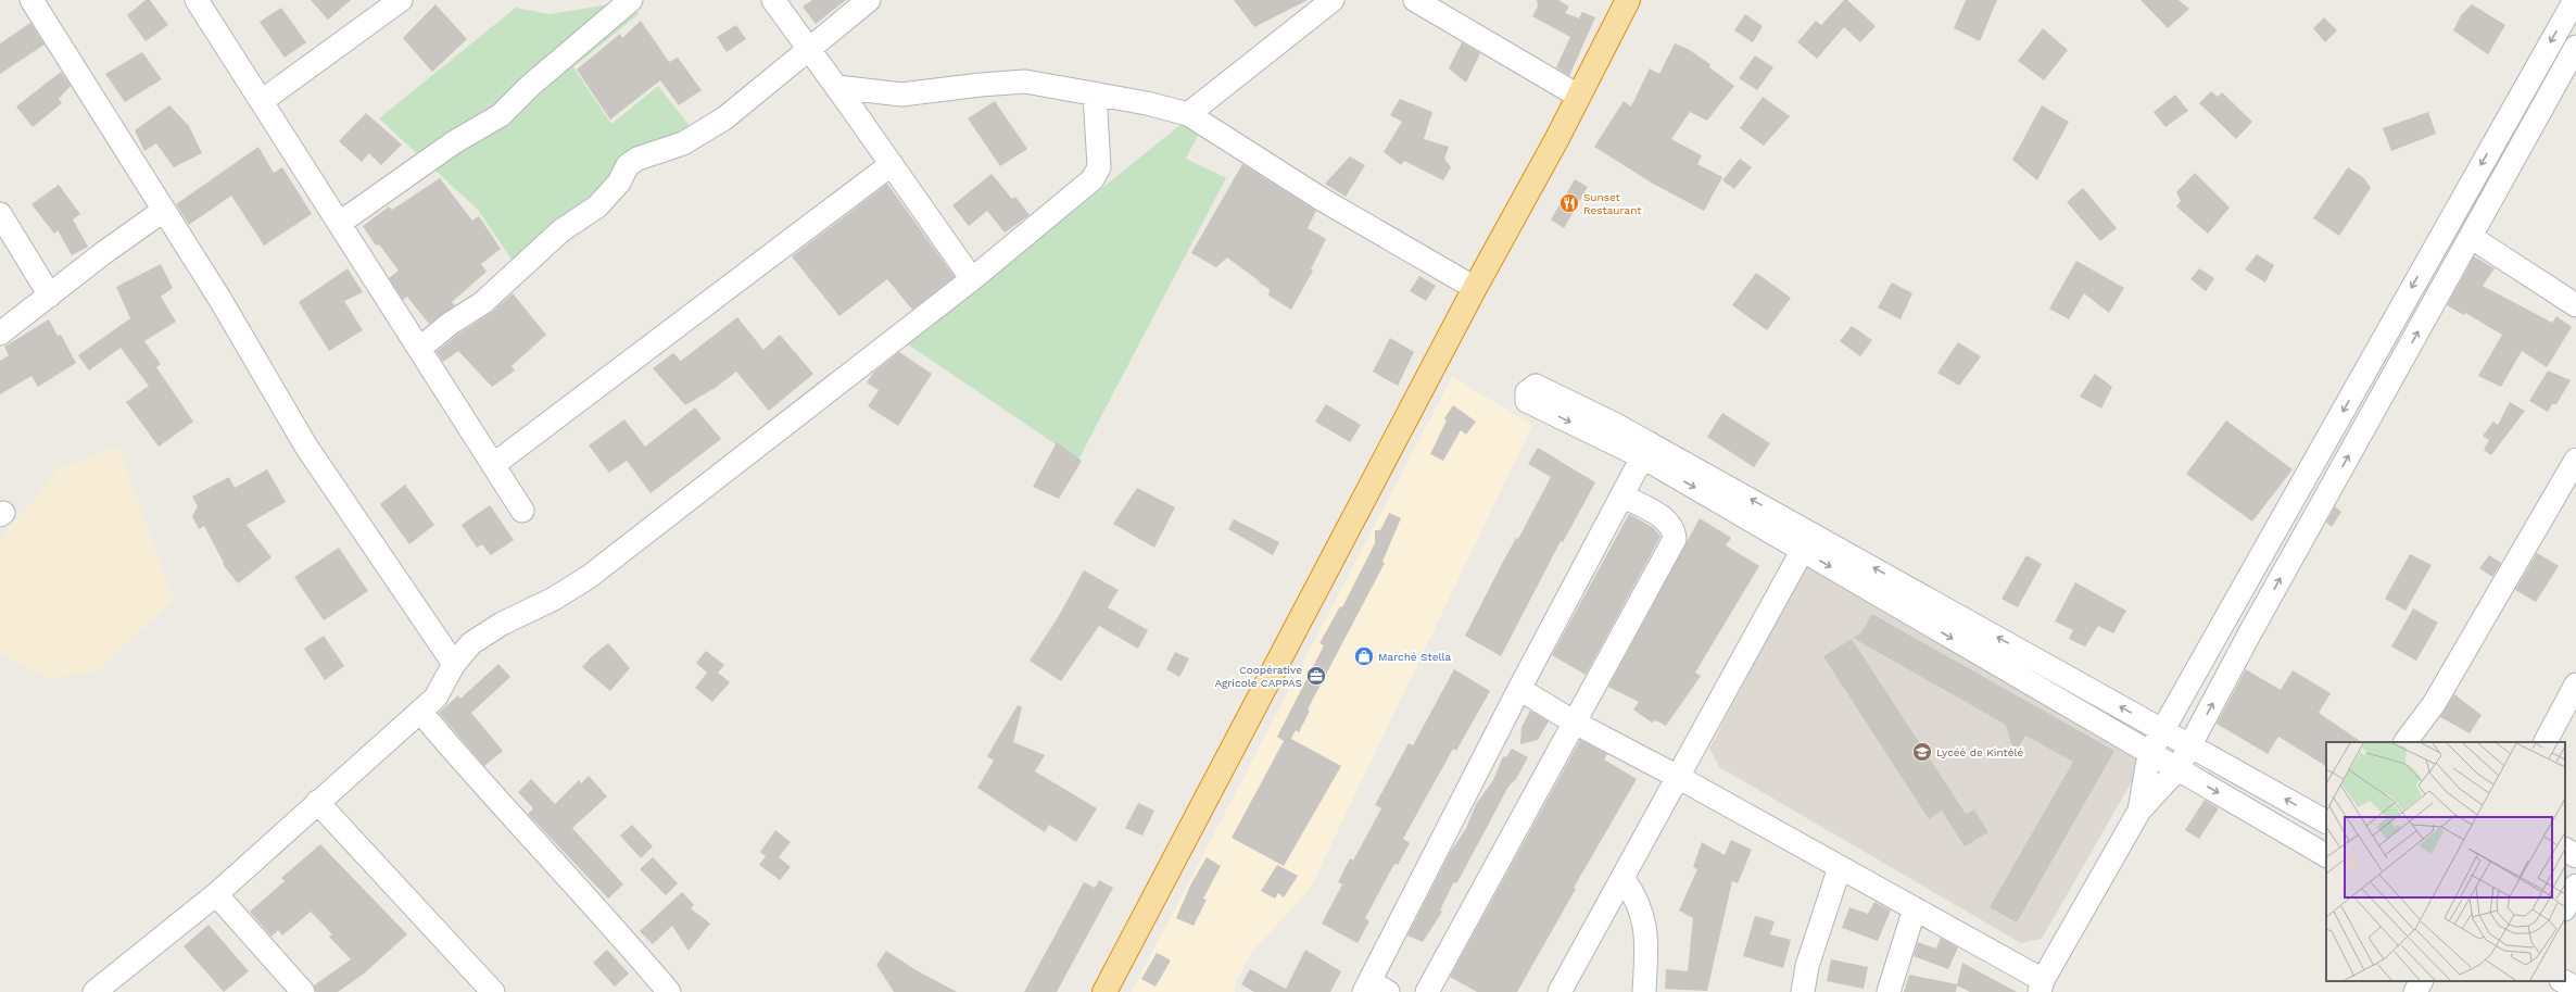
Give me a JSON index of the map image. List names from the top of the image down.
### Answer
{
  "places": {
    "restaurant": ["Sunset Restaurant"],
    "shop": ["Marché Stella"],
    "office": ["Coopérative Agricole CAPPAS"],
    "school or university": ["Lycéé de Kintélé"]
  }
}
